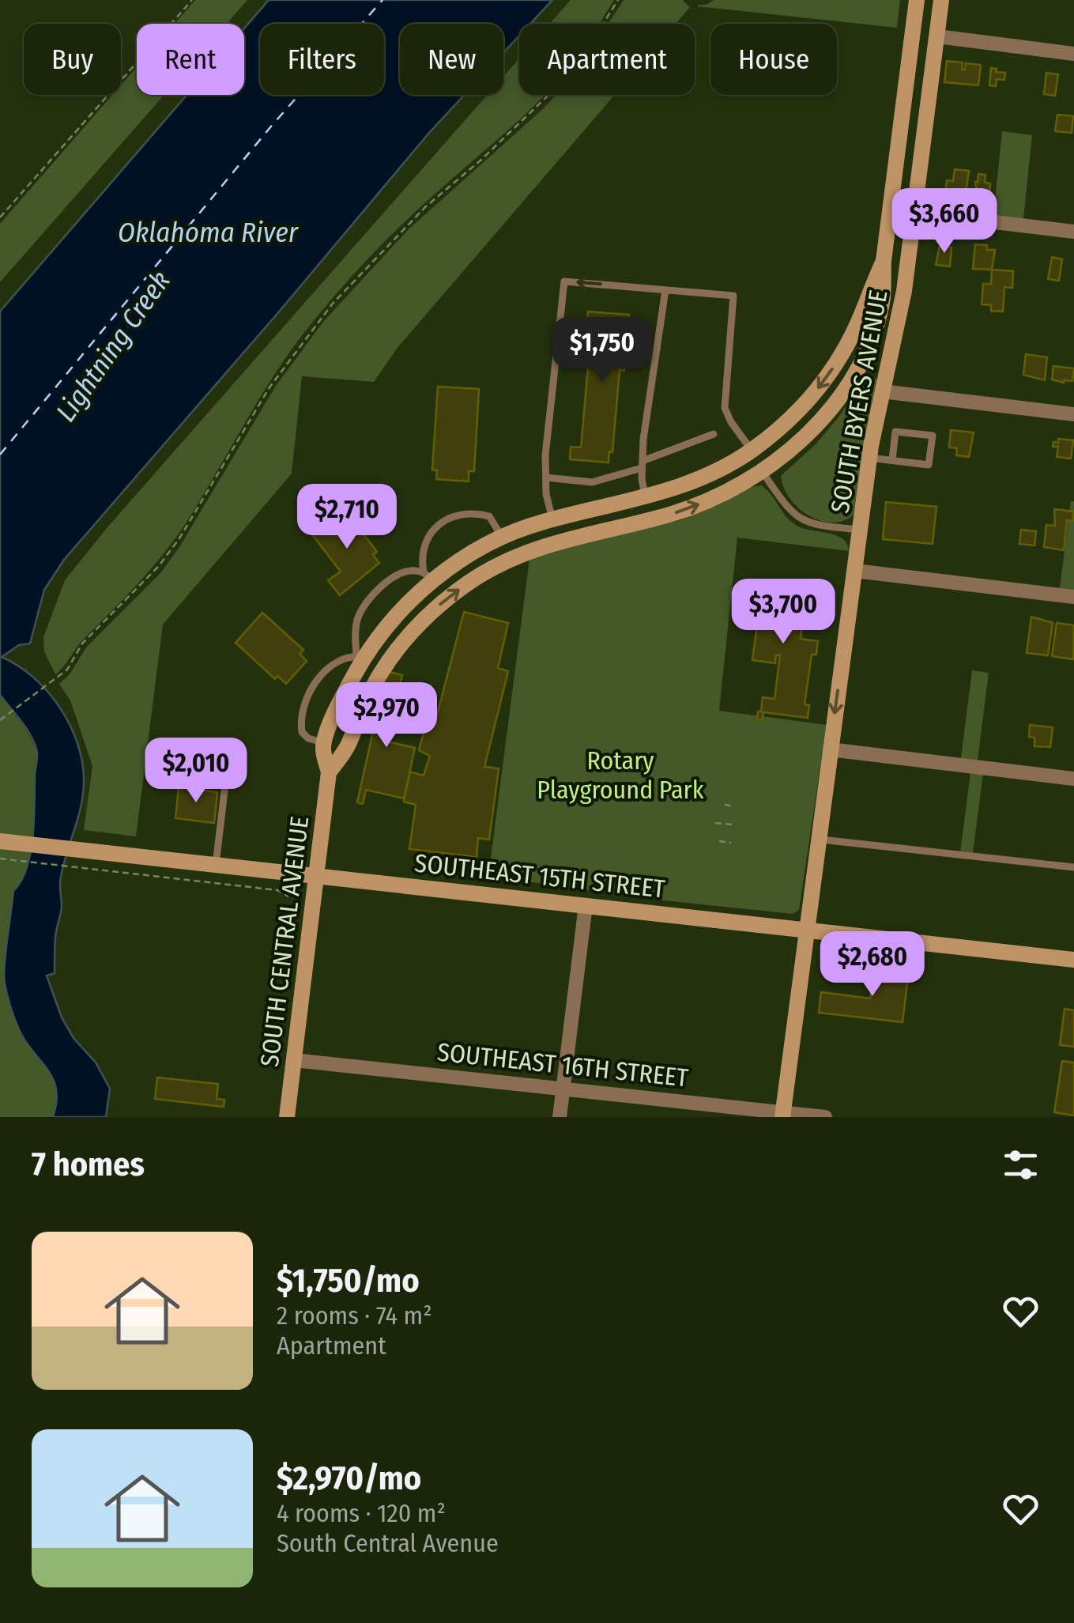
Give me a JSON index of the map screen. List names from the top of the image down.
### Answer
{
  "streets": {
    "main road": ["SOUTH BYERS AVENUE", "SOUTHEAST 15TH STREET", "SOUTH CENTRAL AVENUE"],
    "street": ["SOUTHEAST 16TH STREET"]
  },
  "crossings": [
    ["SOUTH BYERS AVENUE", "SOUTHEAST 15TH STREET"],
    ["SOUTH BYERS AVENUE", "SOUTH CENTRAL AVENUE"],
    ["SOUTH BYERS AVENUE", "SOUTHEAST 16TH STREET"],
    ["SOUTHEAST 15TH STREET", "SOUTH CENTRAL AVENUE"],
    ["SOUTH CENTRAL AVENUE", "SOUTHEAST 16TH STREET"]
  ],
  "water": ["Oklahoma River", "Lightning Creek"],
  "parks": ["Rotary Playground Park"],
  "page": {
    "chip": [
      "Buy",
      "Rent",
      "Filters",
      "New",
      "Apartment",
      "House"
    ],
    "price": [
      "$3,660",
      "$1,750",
      "$2,710",
      "$3,700",
      "$2,970",
      "$2,010",
      "$2,680"
    ],
    "heading": "7 homes",
    "list": [
      {
        "name": "$1,750/mo",
        "note": "2 rooms · 74 m² · Apartment"
      },
      {
        "name": "$2,970/mo",
        "note": "4 rooms · 120 m² · South Central Avenue"
      }
    ]
  }
}
